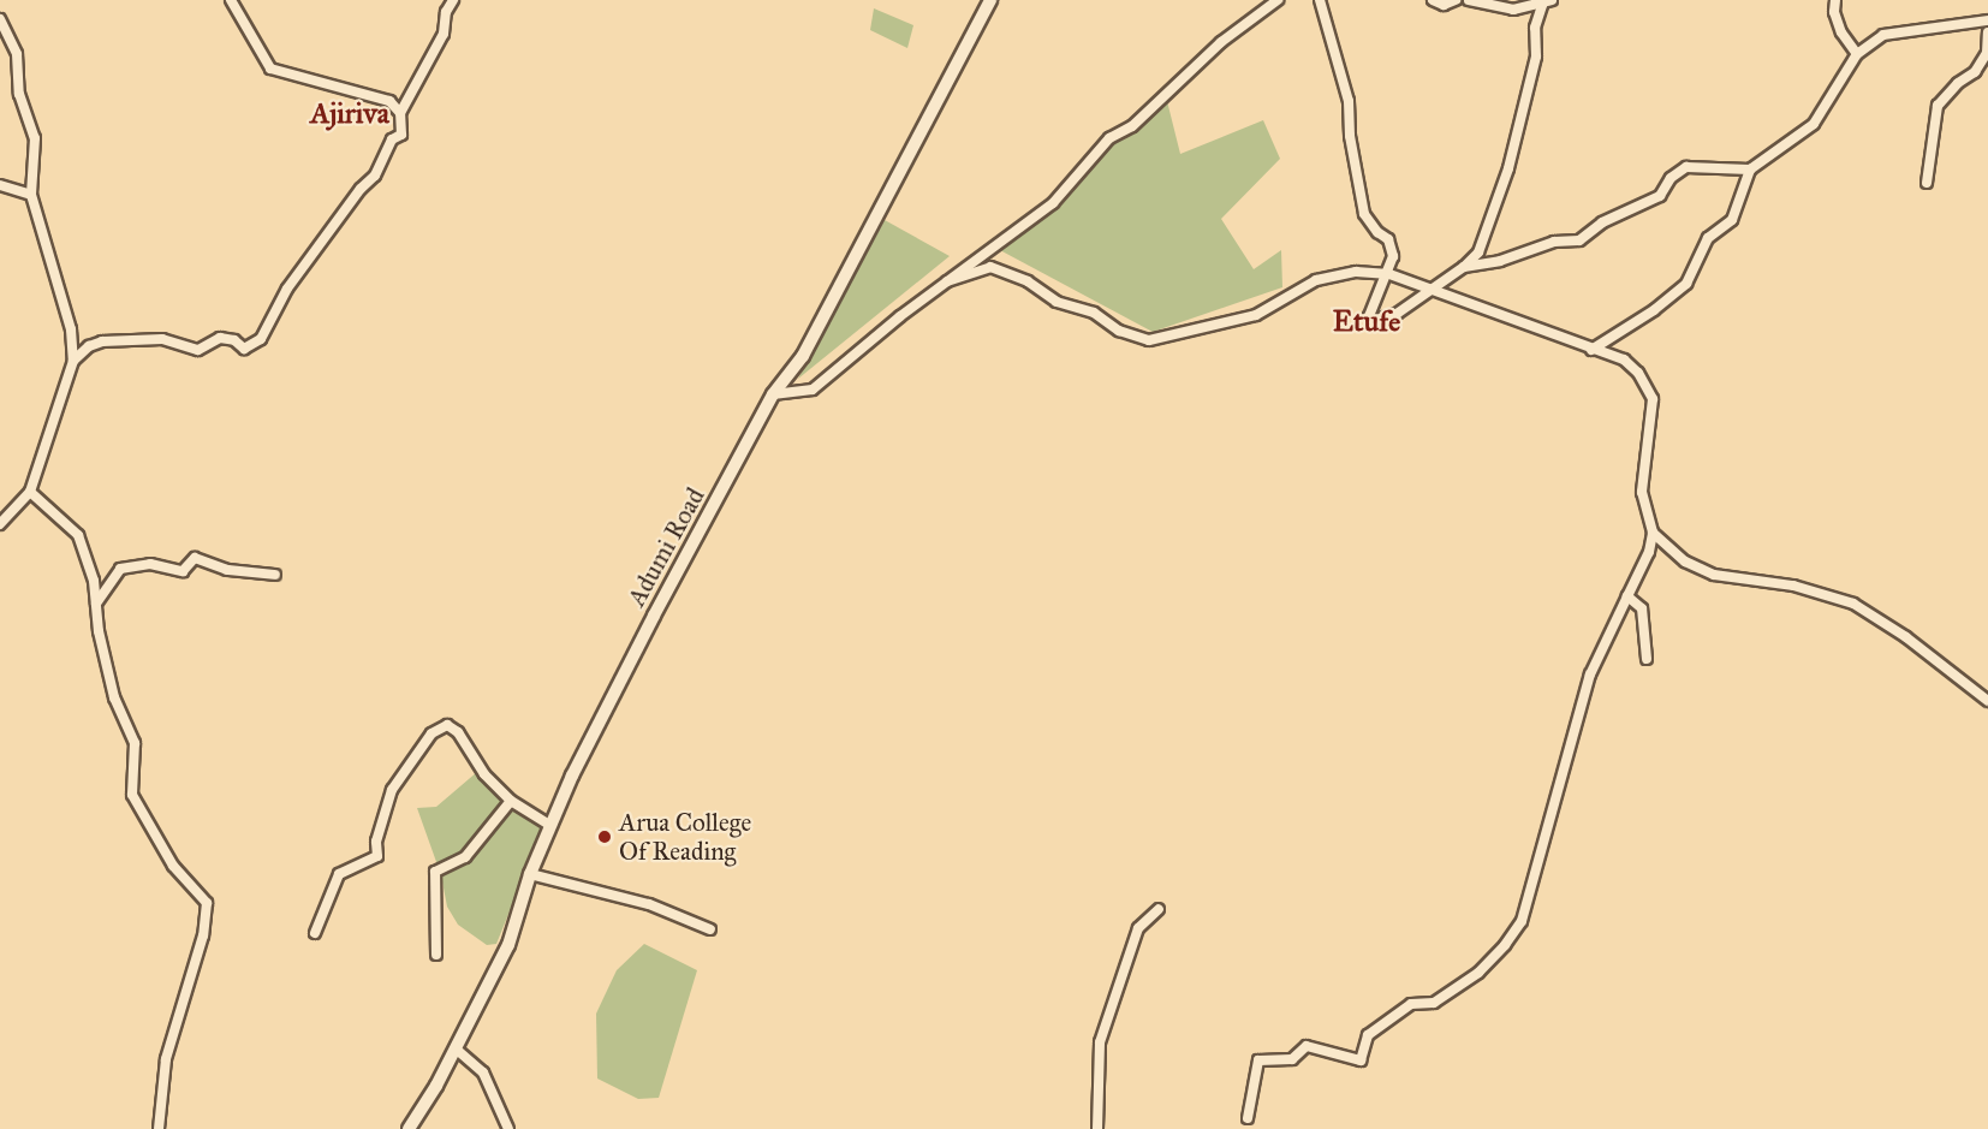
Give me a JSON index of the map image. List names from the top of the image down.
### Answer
{
  "streets": {
    "main road": ["Adumi Road"]
  },
  "districts": ["Ajiriva", "Etufe"],
  "places": ["Arua College Of Reading"]
}
